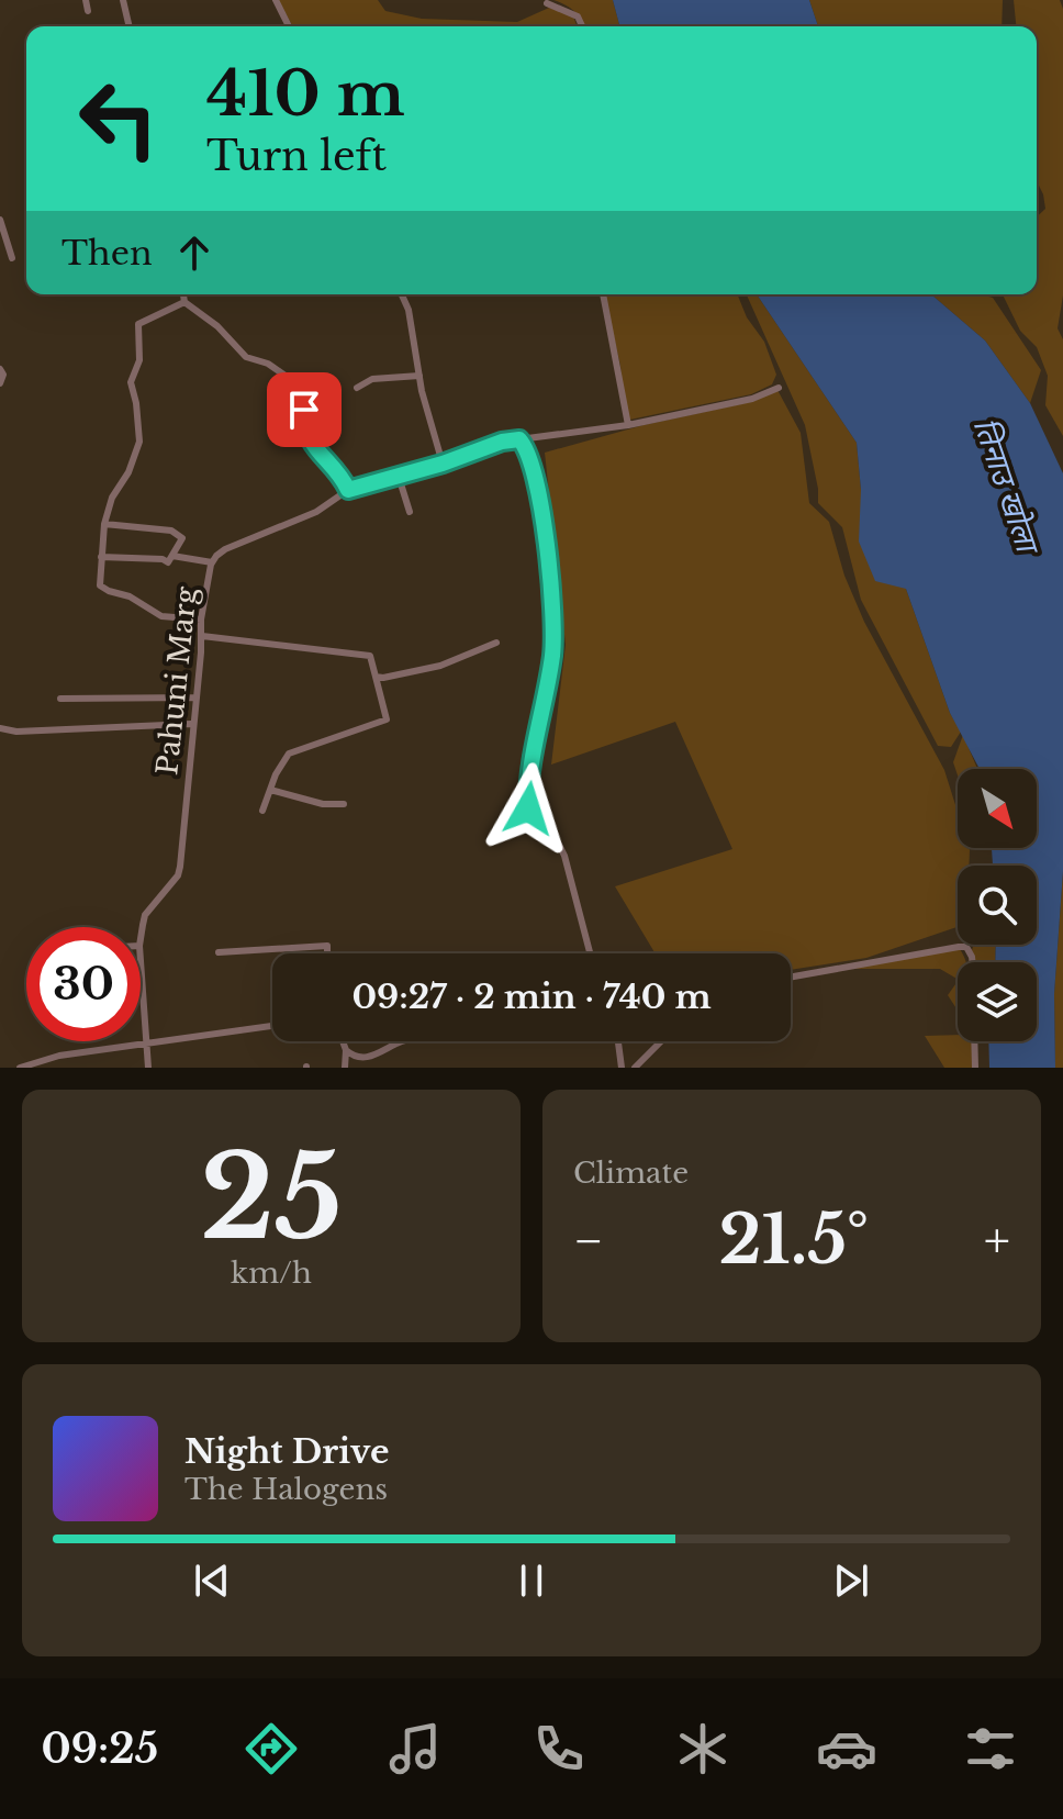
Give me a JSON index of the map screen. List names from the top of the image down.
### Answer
{
  "streets": {
    "street": ["Pahuni Marg"]
  },
  "water": ["तिनाउ खोला"],
  "north": "bottom right",
  "page": {
    "turn": ["410 m", "Turn left"],
    "then": "Then",
    "limit": "30",
    "trip": "09:27 · 2 min · 740 m",
    "tile": [
      ["25", "km/h"],
      "Climate"
    ],
    "heat": ["−", "21.5°", "+"],
    "song": ["Night Drive", "The Halogens"],
    "tabs": "09:25"
  }
}
